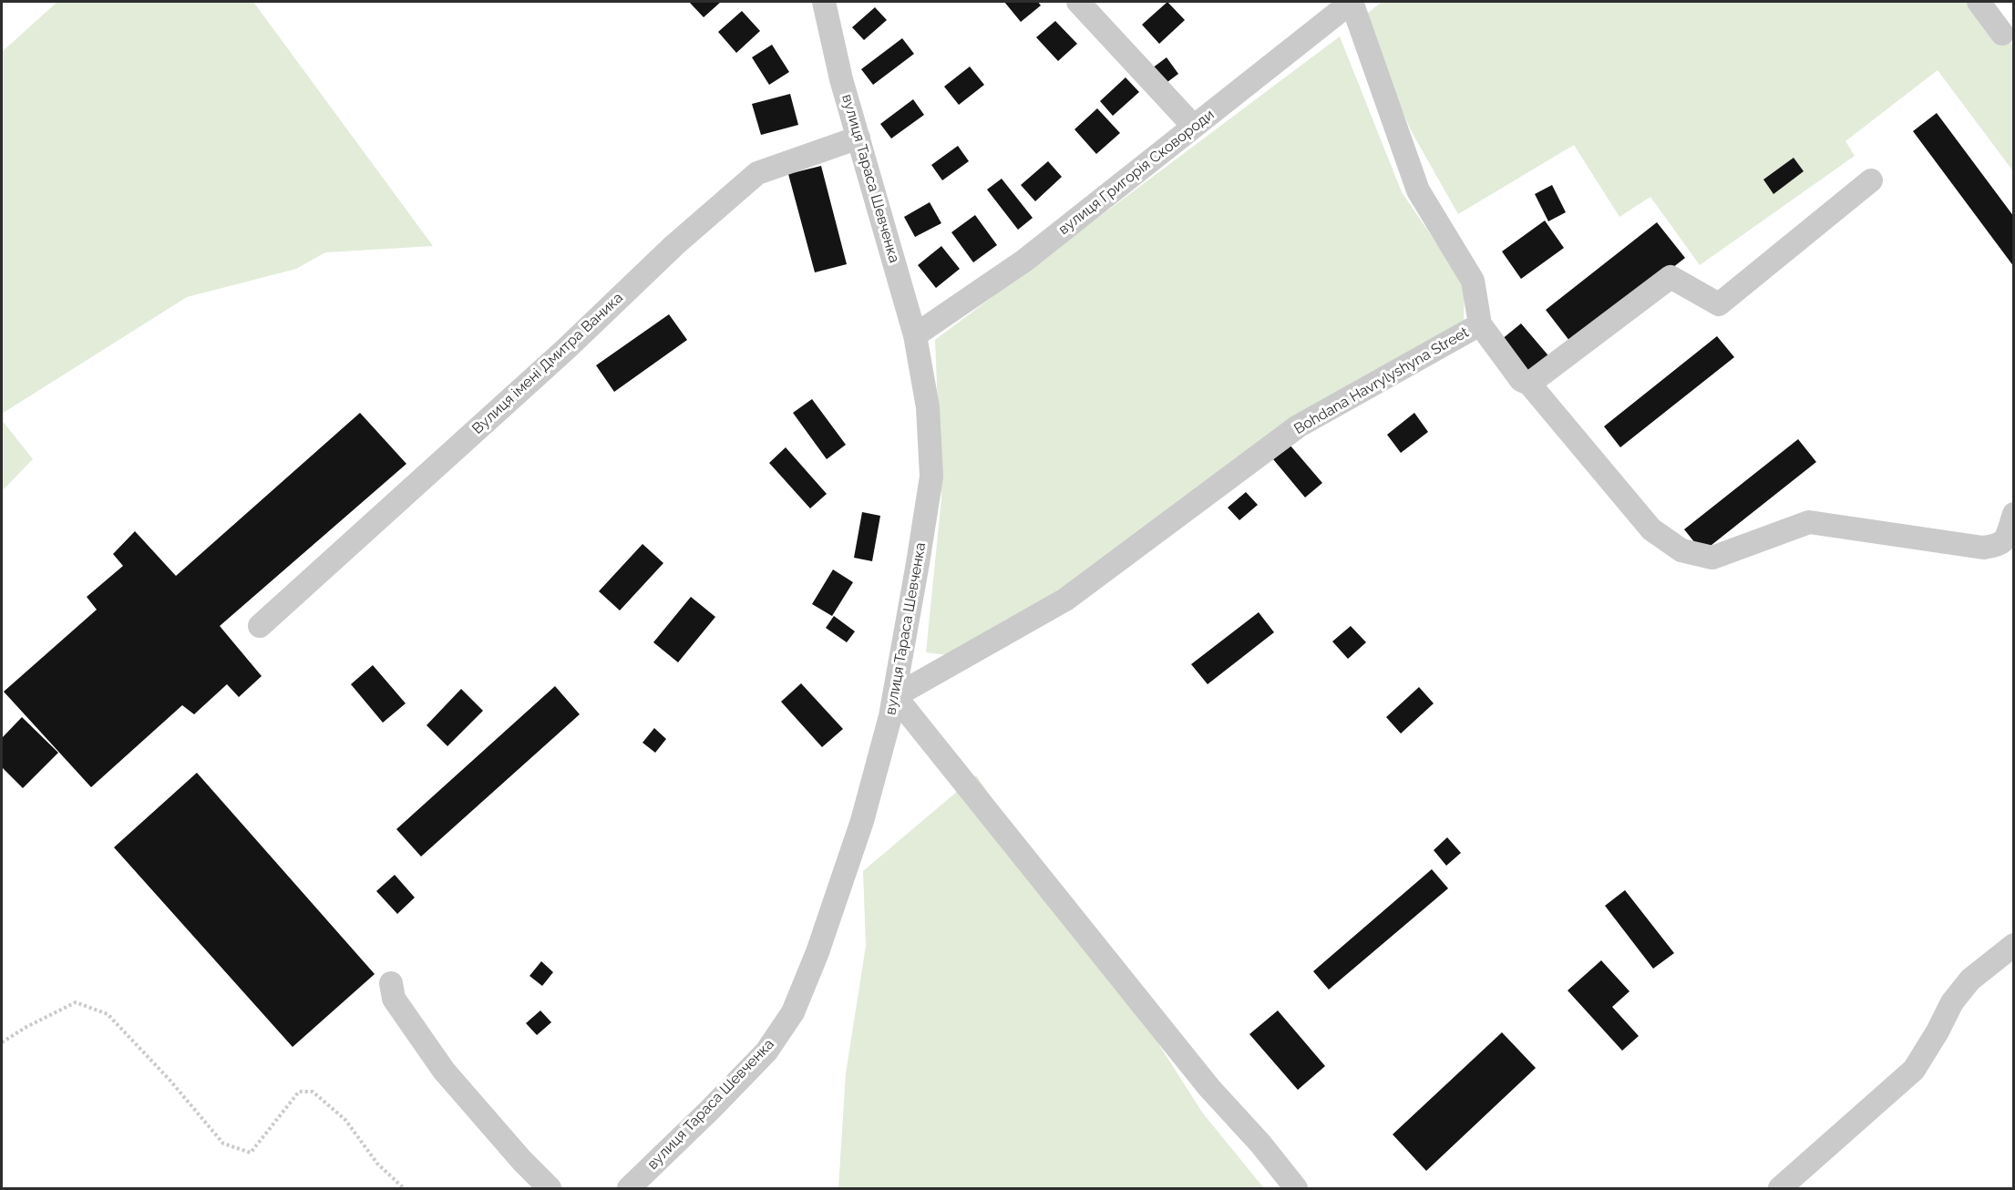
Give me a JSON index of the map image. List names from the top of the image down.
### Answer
{
  "streets": {
    "street": [
      "вулиця Григорія Сковороди",
      "вулиця Тараса Шевченка",
      "Вулиця імені Дмитра Ваника",
      "Bohdana Havrylyshyna Street"
    ]
  },
  "crossings": [
    ["вулиця Григорія Сковороди", "вулиця Тараса Шевченка"],
    ["вулиця Григорія Сковороди", "Bohdana Havrylyshyna Street"],
    ["вулиця Тараса Шевченка", "Вулиця імені Дмитра Ваника"]
  ]
}
